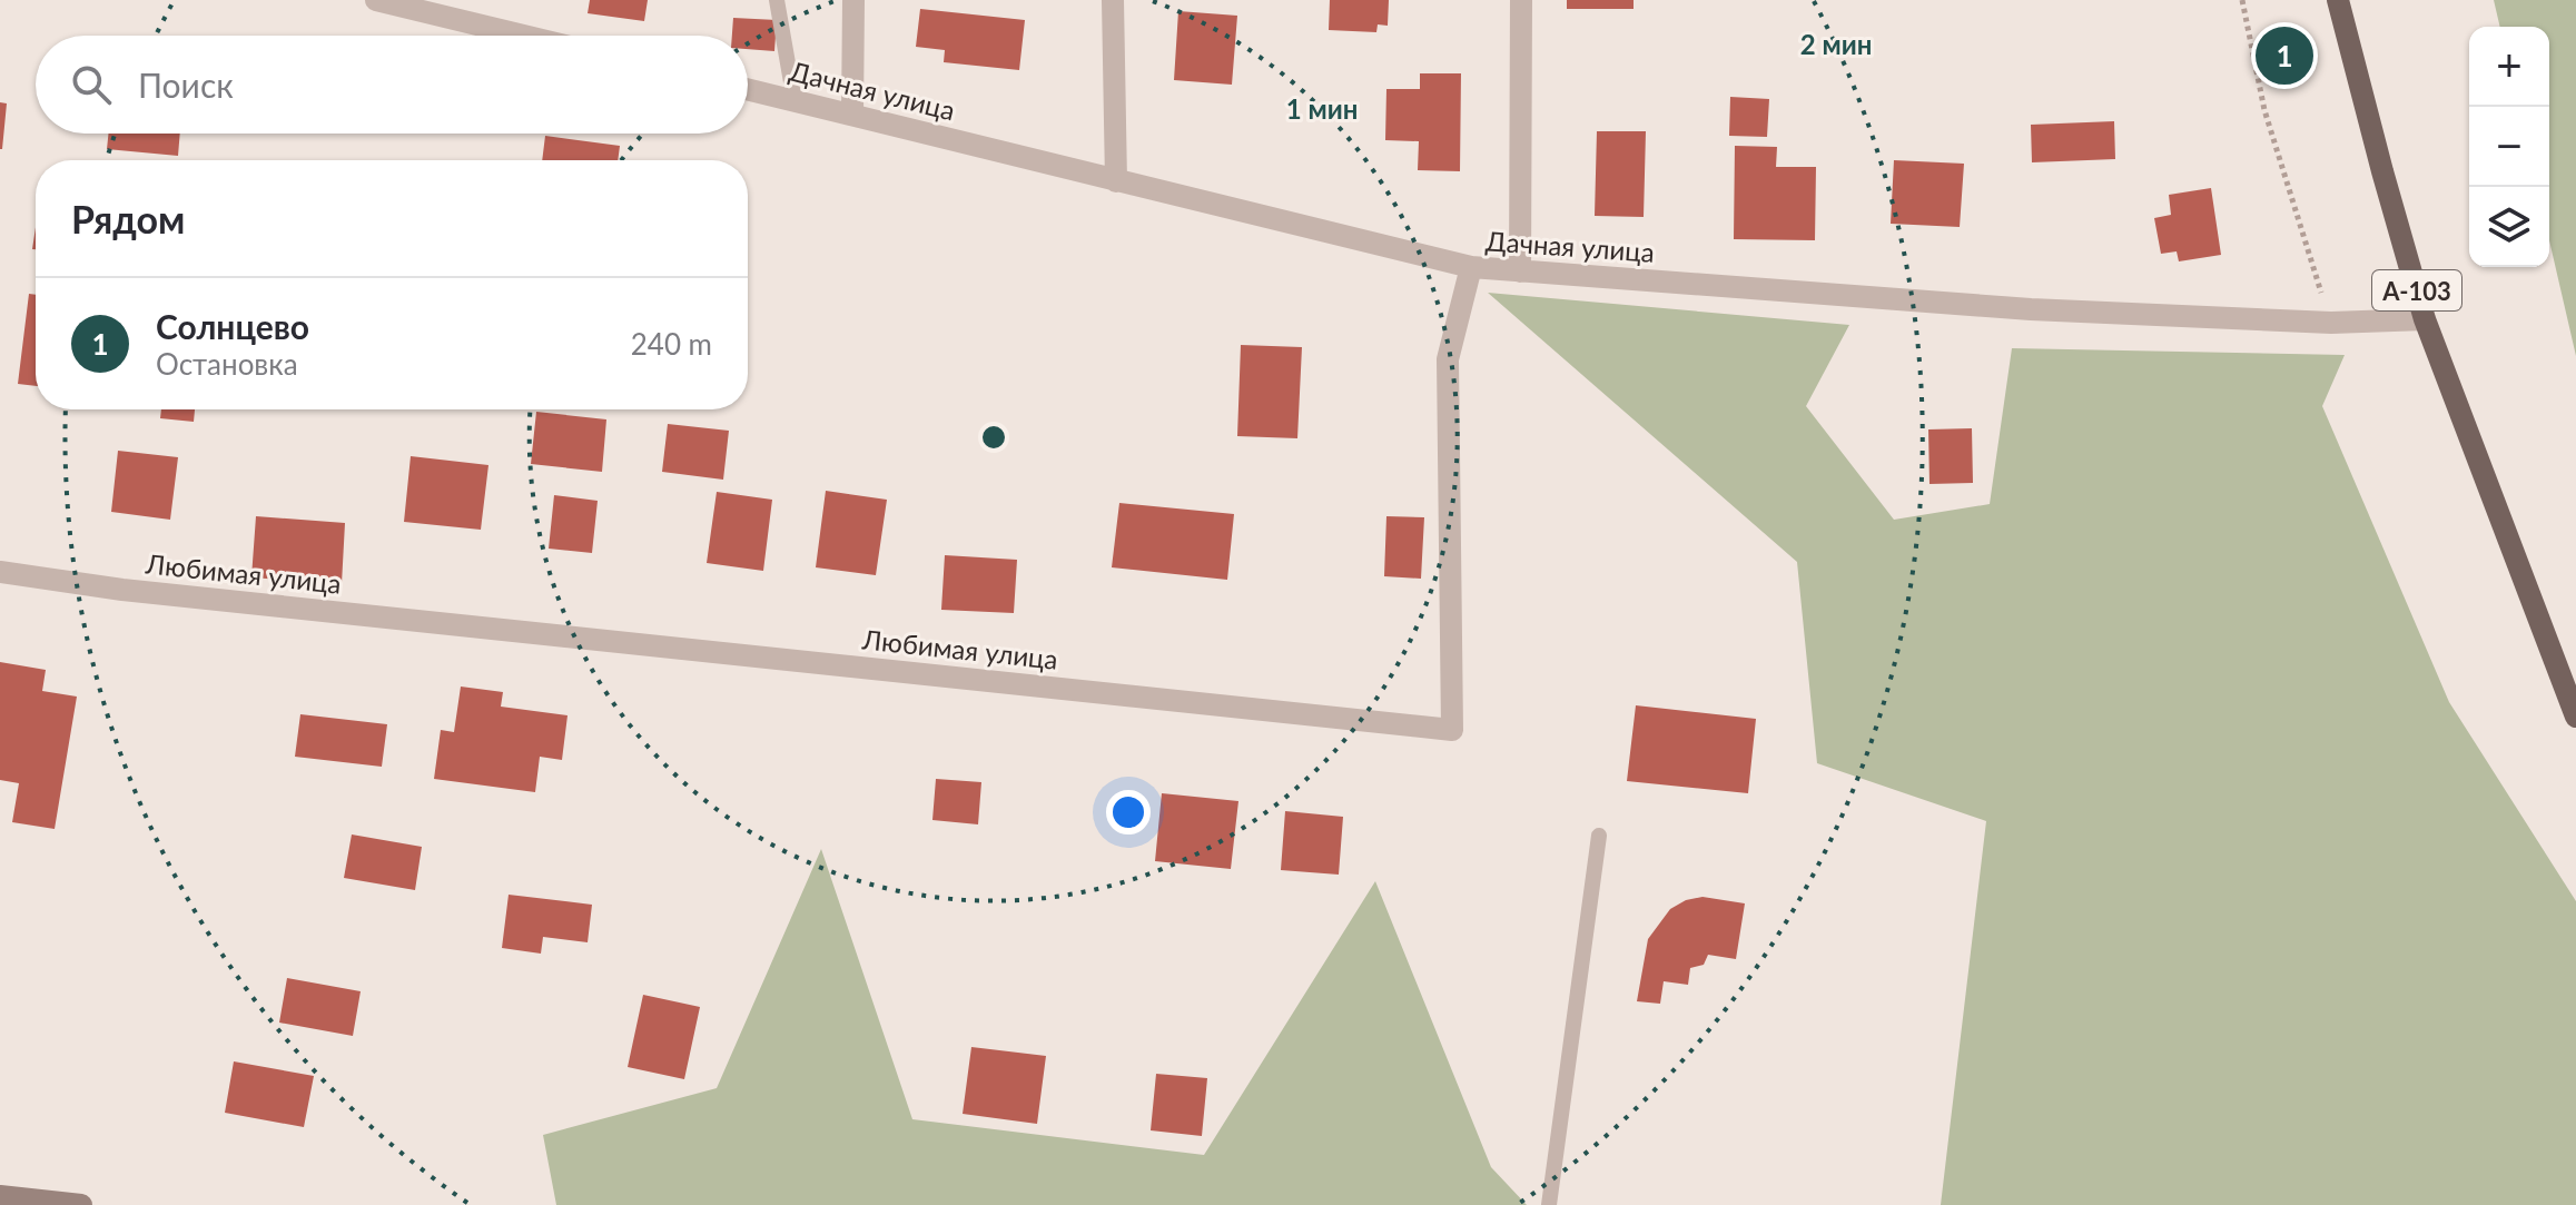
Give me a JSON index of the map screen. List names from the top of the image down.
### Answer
{
  "streets": {
    "main road": ["А-103"],
    "street": ["Дачная улица", "Любимая улица"]
  },
  "crossings": [
    ["Дачная улица", "А-103"],
    ["Дачная улица", "Любимая улица"]
  ],
  "page": {
    "pins": "1",
    "map_buttons": ["+", "−"],
    "search": "Поиск",
    "heading": "Рядом",
    "list": [
      {
        "mark": "1",
        "name": "Солнцево",
        "note": "Остановка",
        "value": "240 m"
      }
    ]
  },
  "rings": ["2 мин", "1 мин"]
}
